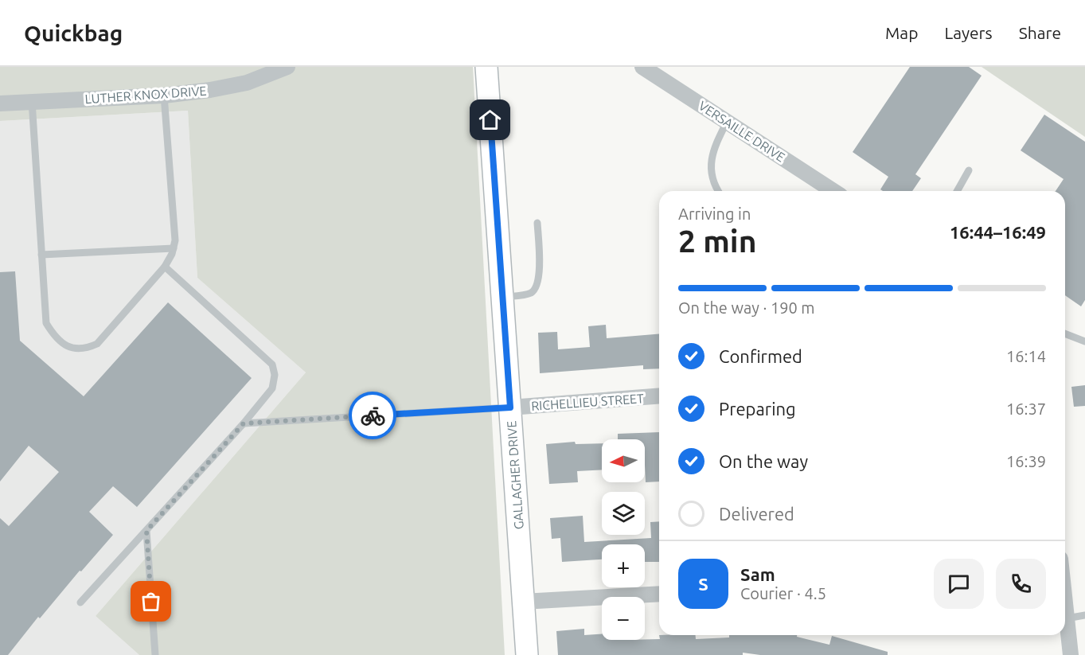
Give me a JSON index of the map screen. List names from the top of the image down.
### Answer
{
  "streets": {
    "street": [
      "LUTHER KNOX DRIVE",
      "VERSAILLE DRIVE",
      "RICHELLIEU STREET",
      "GALLAGHER DRIVE"
    ]
  },
  "crossings": [
    ["RICHELLIEU STREET", "GALLAGHER DRIVE"]
  ],
  "north": "left",
  "page": {
    "header": "Quickbag",
    "nav": ["Map", "Layers", "Share"],
    "heading": ["2 min", "Arriving in", "16:44–16:49"],
    "panel": ["Sam", "Courier · 4.5"],
    "bar": "On the way · 190 m",
    "list": [
      ["Confirmed", "16:14"],
      ["Preparing", "16:37"],
      ["On the way", "16:39"],
      "Delivered"
    ],
    "map_buttons": ["+", "−"],
    "round": "S"
  }
}
